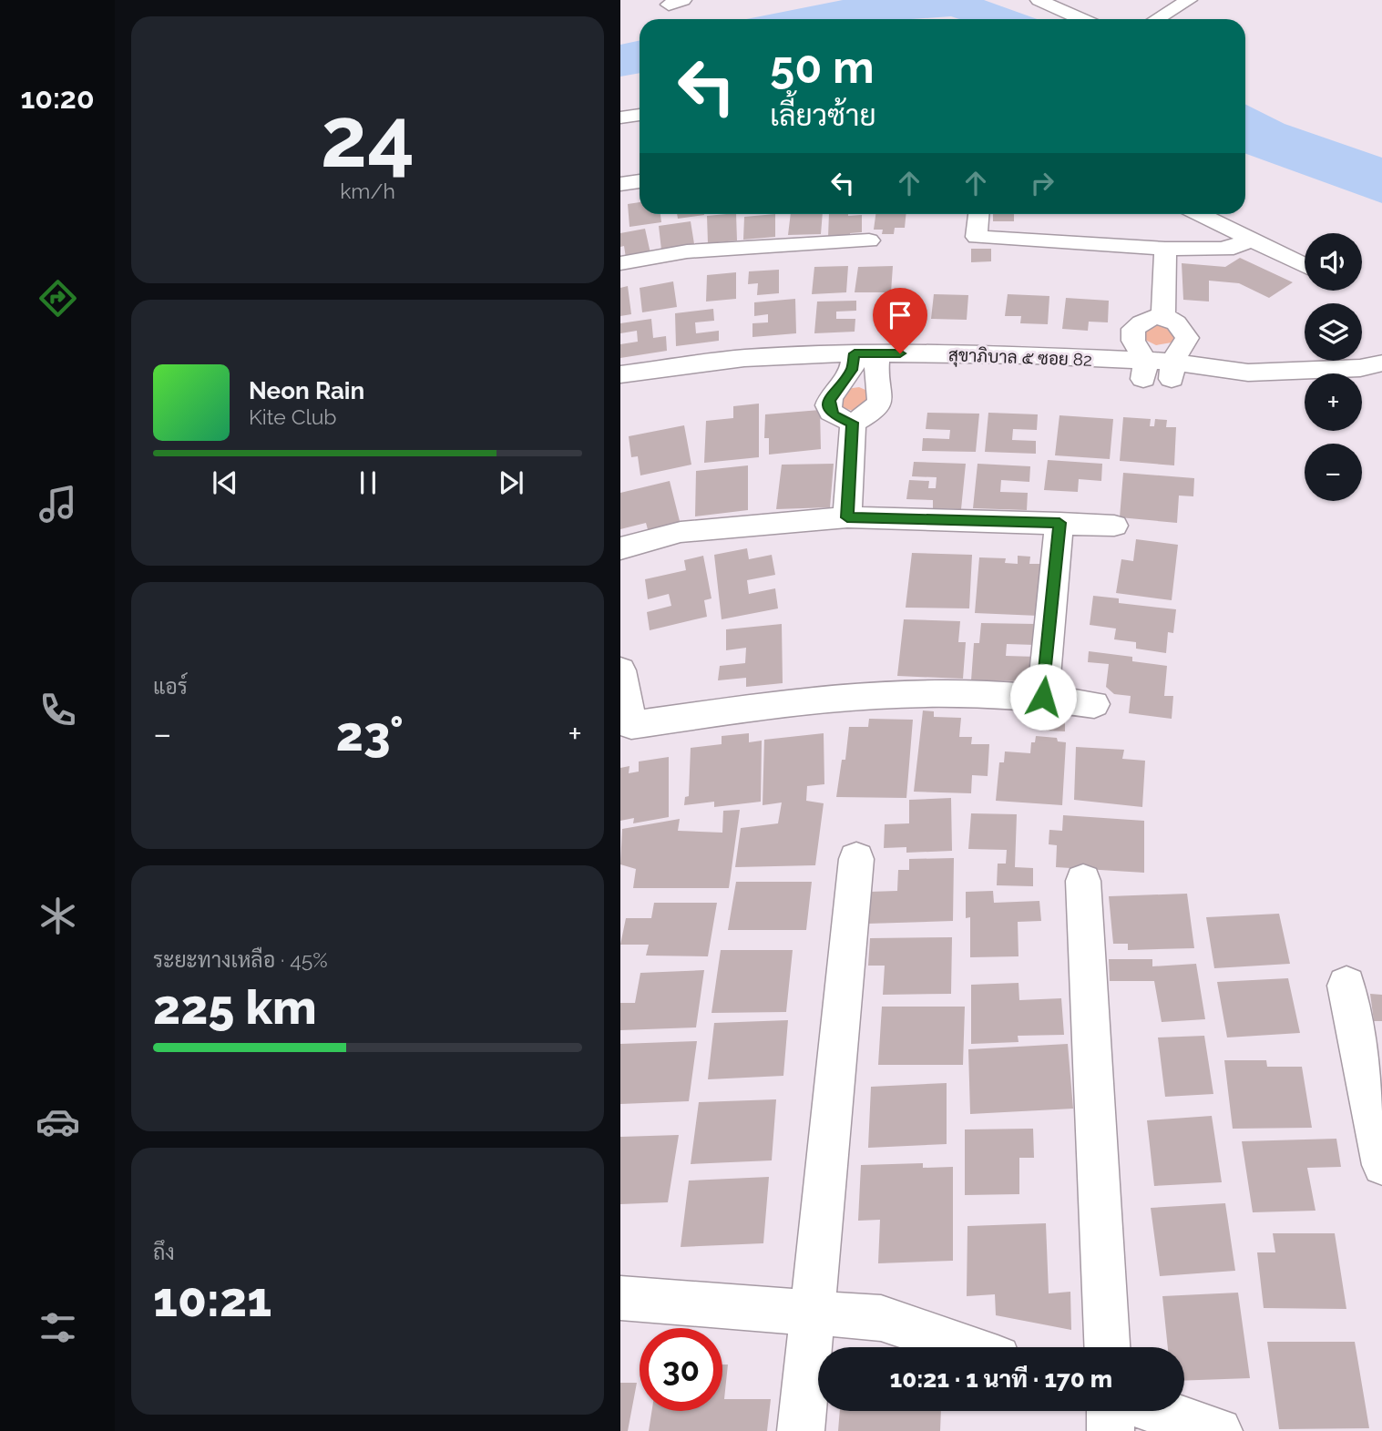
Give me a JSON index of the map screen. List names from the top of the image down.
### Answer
{
  "streets": {
    "street": ["สุขาภิบาล ๕ ซอย 82"]
  },
  "page": {
    "tabs": "10:20",
    "tile": [
      ["24", "km/h"],
      "แอร์",
      ["ระยะทางเหลือ · 45%", "225 km"],
      ["ถึง", "10:21"]
    ],
    "turn": ["50 m", "เลี้ยวซ้าย"],
    "map_buttons": ["+", "−"],
    "song": ["Neon Rain", "Kite Club"],
    "heat": ["−", "23°", "+"],
    "limit": "30",
    "trip": "10:21 · 1 นาที · 170 m"
  }
}
